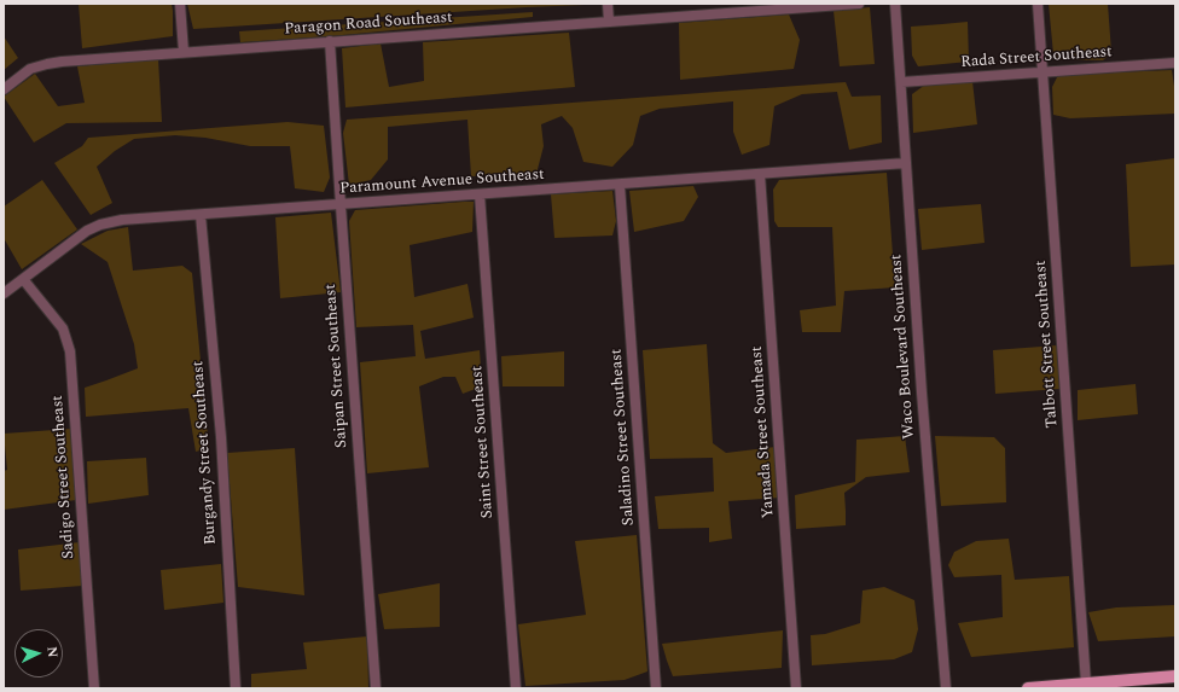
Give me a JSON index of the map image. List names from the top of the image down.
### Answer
{
  "streets": {
    "street": [
      "Paragon Road Southeast",
      "Rada Street Southeast",
      "Paramount Avenue Southeast",
      "Talbott Street Southeast",
      "Waco Boulevard Southeast",
      "Saipan Street Southeast",
      "Yamada Street Southeast",
      "Saladino Street Southeast",
      "Saint Street Southeast",
      "Burgandy Street Southeast",
      "Sadigo Street Southeast"
    ]
  },
  "crossings": [
    ["Paragon Road Southeast", "Saipan Street Southeast"],
    ["Rada Street Southeast", "Talbott Street Southeast"],
    ["Rada Street Southeast", "Waco Boulevard Southeast"],
    ["Paramount Avenue Southeast", "Waco Boulevard Southeast"],
    ["Paramount Avenue Southeast", "Saipan Street Southeast"],
    ["Paramount Avenue Southeast", "Yamada Street Southeast"],
    ["Paramount Avenue Southeast", "Saladino Street Southeast"],
    ["Paramount Avenue Southeast", "Saint Street Southeast"],
    ["Paramount Avenue Southeast", "Burgandy Street Southeast"],
    ["Paramount Avenue Southeast", "Sadigo Street Southeast"]
  ],
  "north": "right"
}
